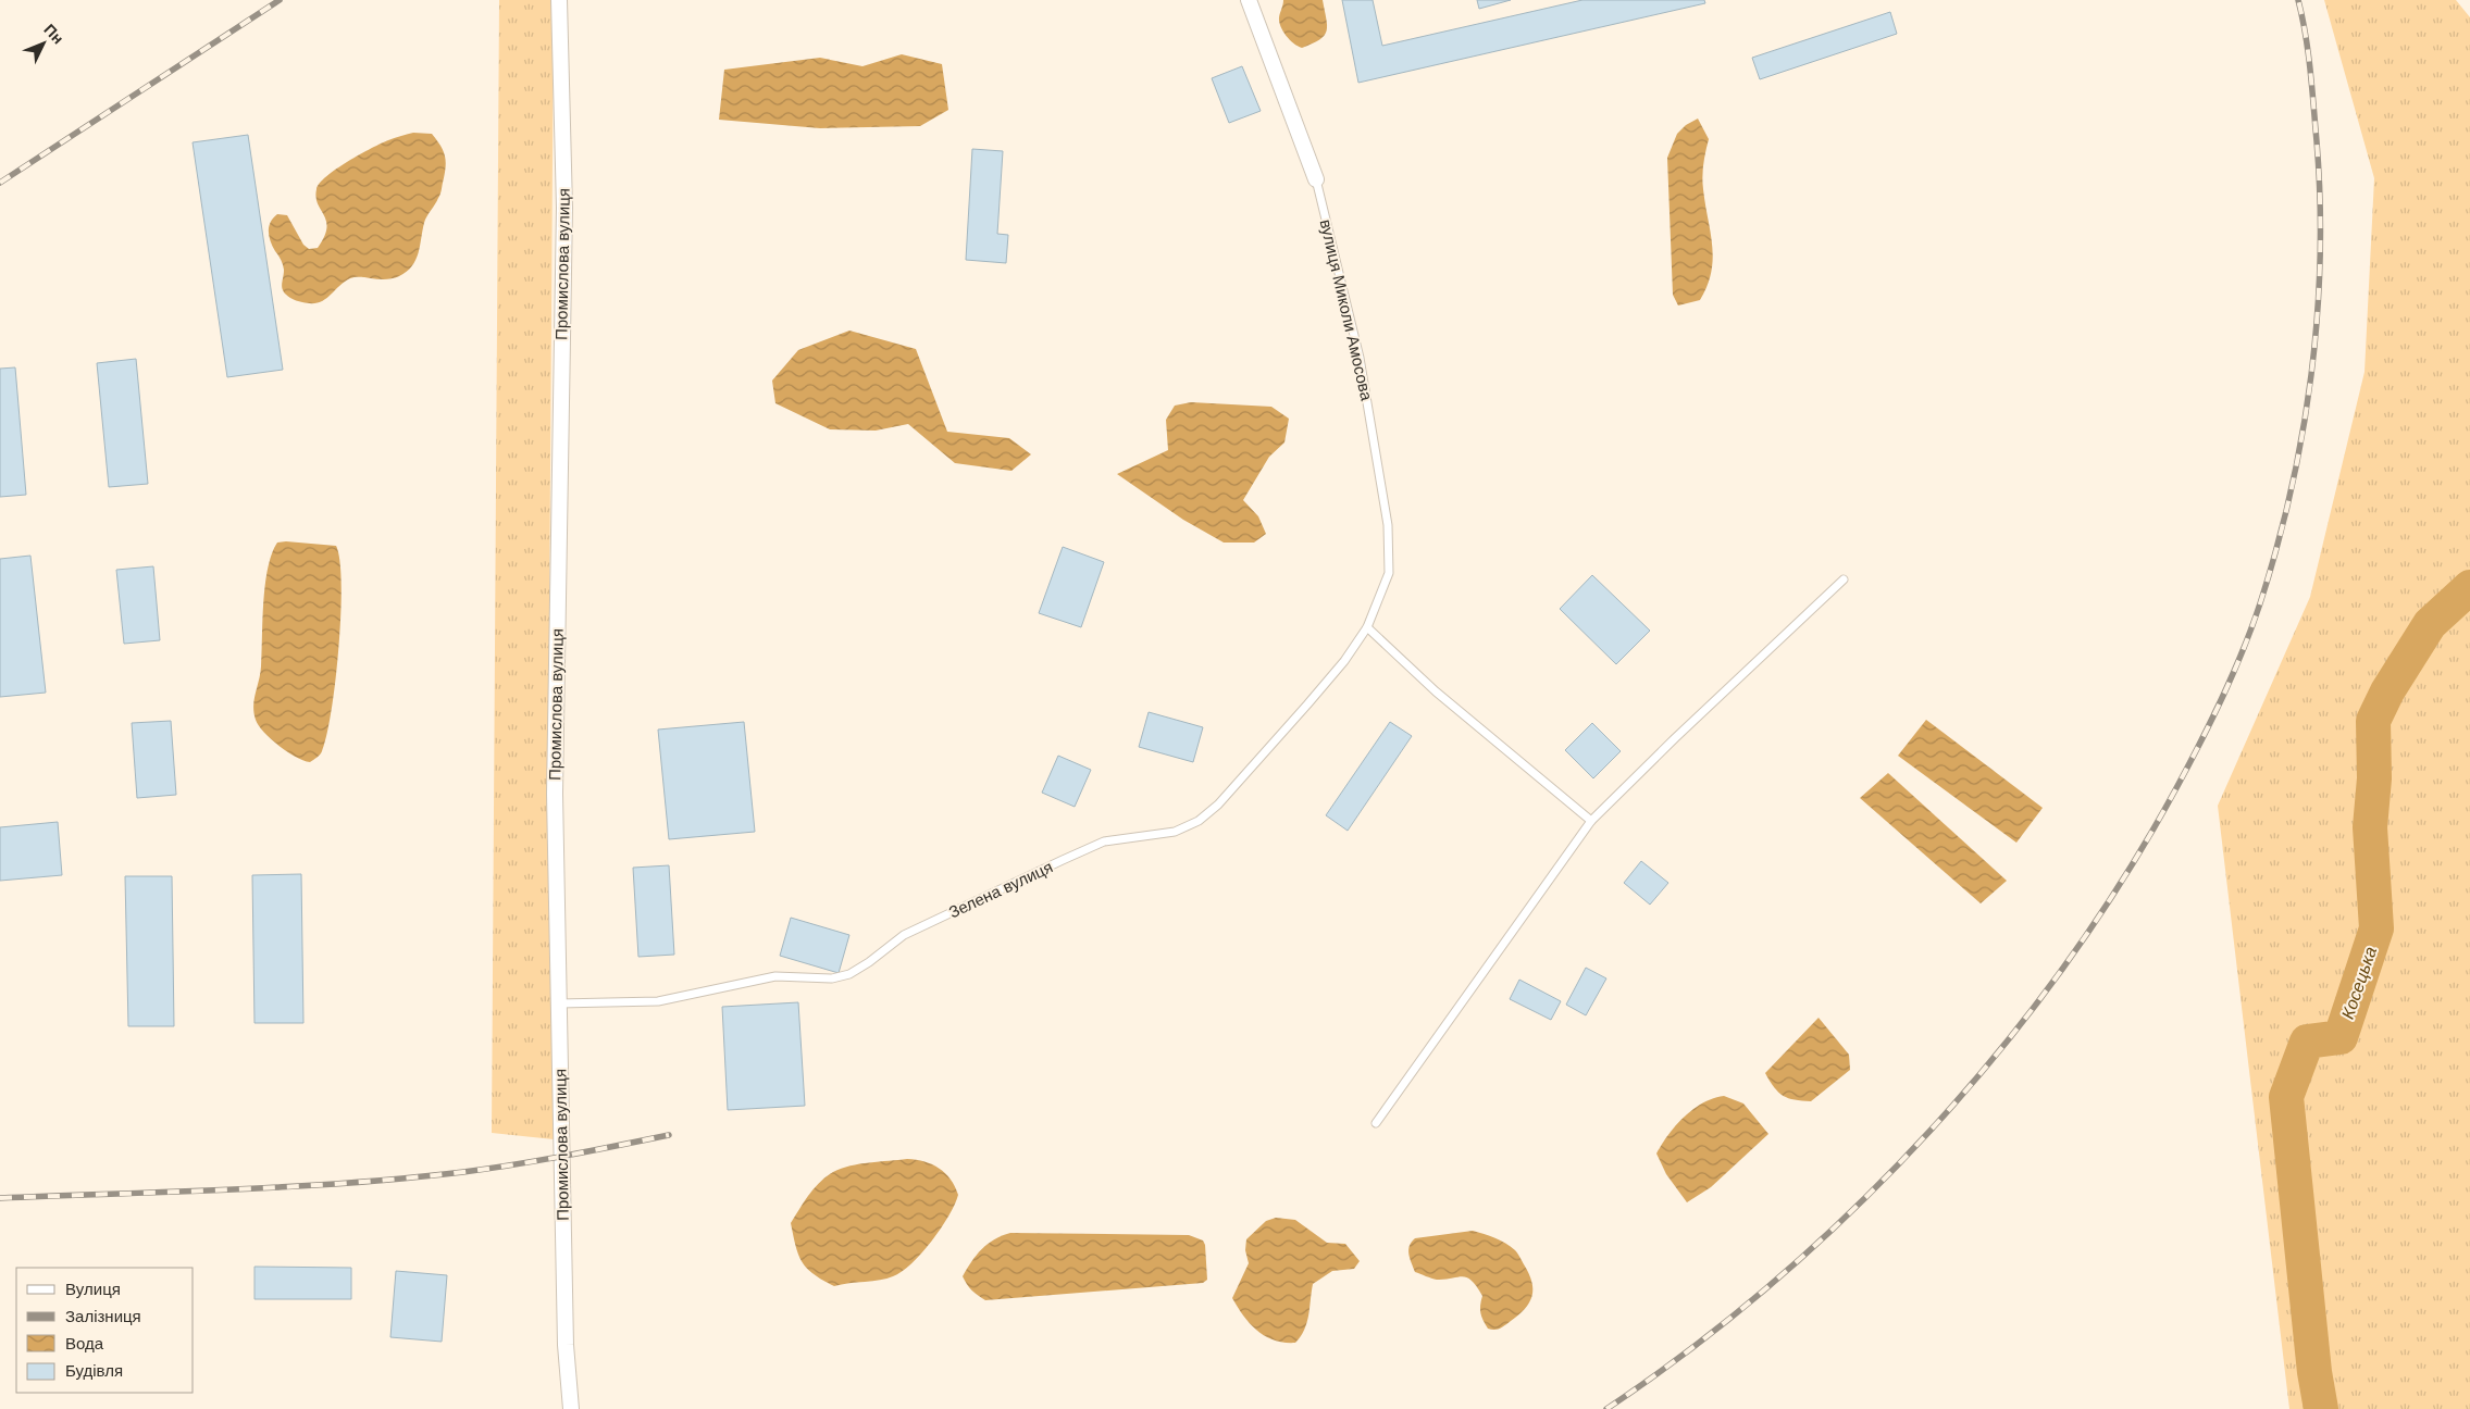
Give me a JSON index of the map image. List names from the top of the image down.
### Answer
{
  "streets": {
    "street": ["Промислова вулиця", "вулиця Миколи Амосова"],
    "lane": ["Зелена вулиця"]
  },
  "crossings": [
    ["Промислова вулиця", "Зелена вулиця"],
    ["вулиця Миколи Амосова", "Зелена вулиця"]
  ],
  "water": ["Косецька"],
  "legend": [
    "Вулиця",
    "Залізниця",
    "Вода",
    "Будівля"
  ],
  "north": "top right"
}
